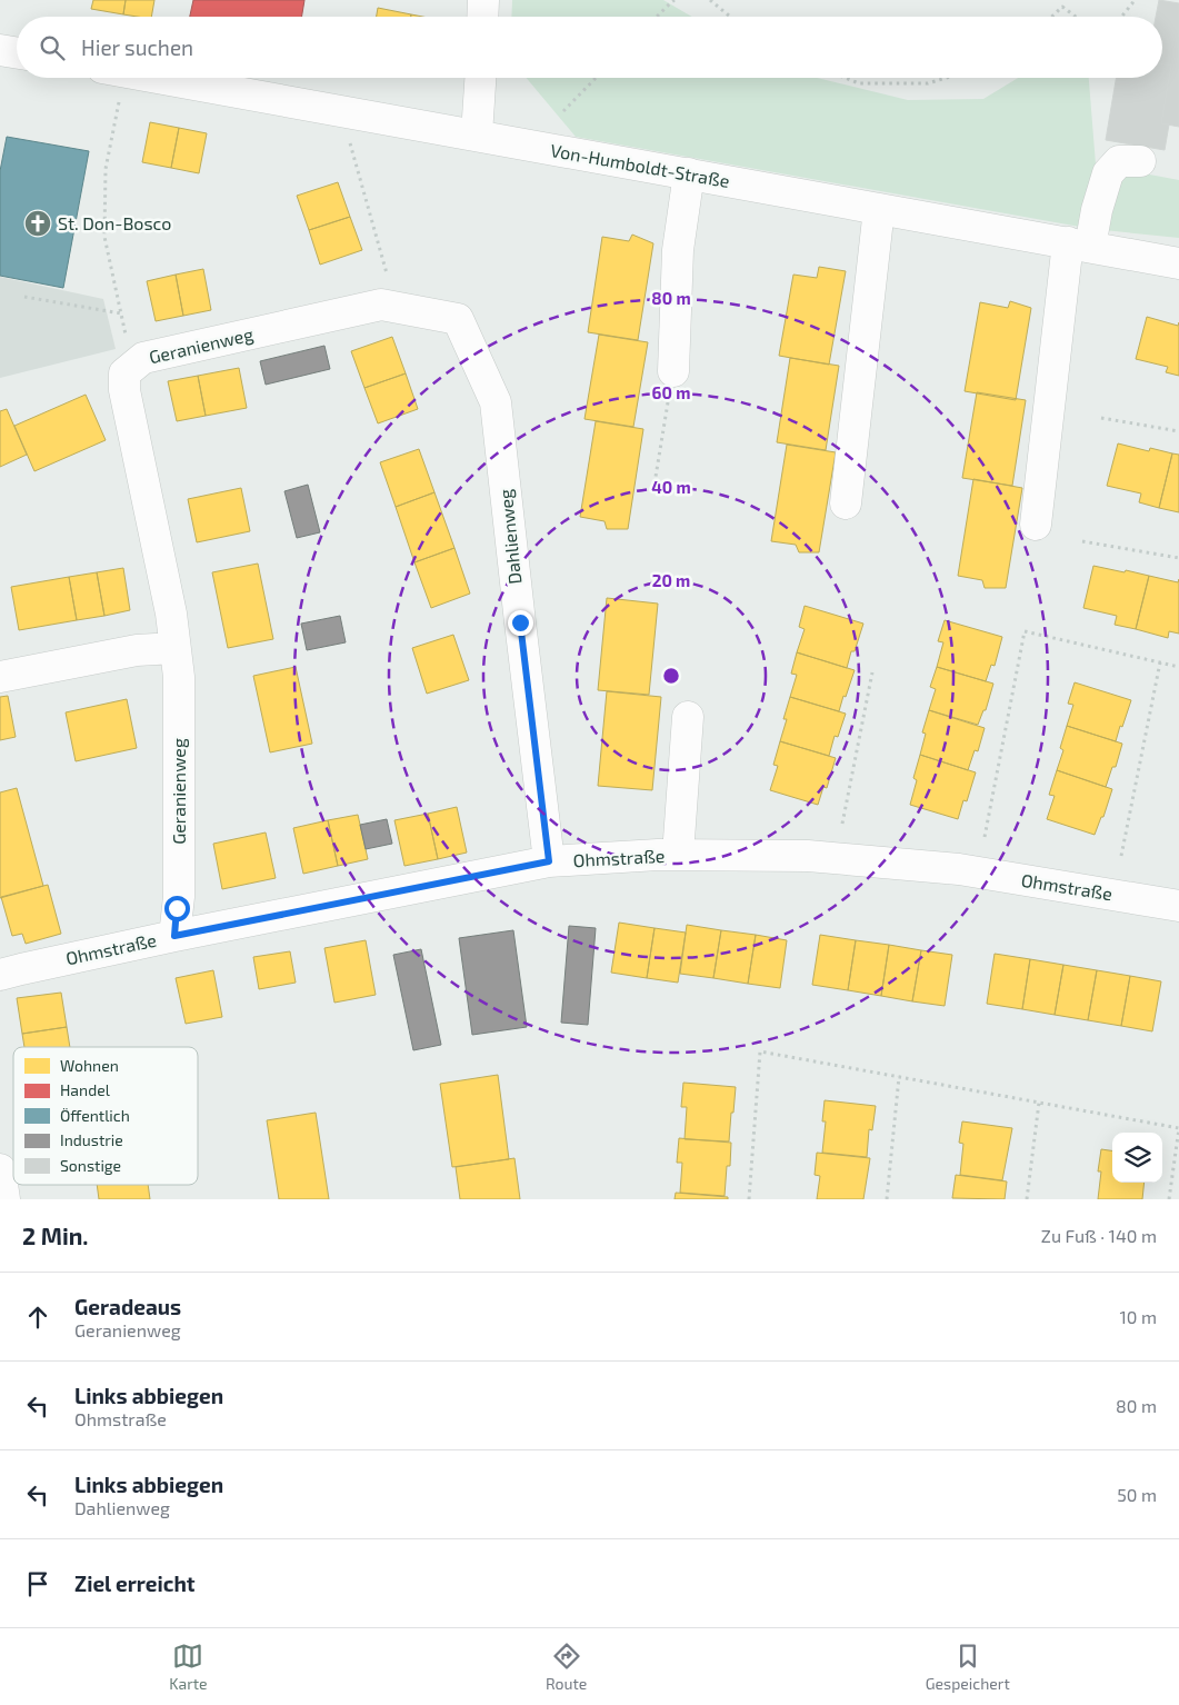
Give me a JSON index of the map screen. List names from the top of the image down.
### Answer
{
  "streets": {
    "street": [
      "Von-Humboldt-Straße",
      "Geranienweg",
      "Dahlienweg",
      "Ohmstraße"
    ]
  },
  "crossings": [
    ["Geranienweg", "Dahlienweg"],
    ["Geranienweg", "Ohmstraße"],
    ["Dahlienweg", "Ohmstraße"]
  ],
  "places": {
    "church": ["St. Don-Bosco"]
  },
  "legend": [
    "Wohnen",
    "Handel",
    "Öffentlich",
    "Industrie",
    "Sonstige"
  ],
  "page": {
    "search": "Hier suchen",
    "heading": ["2 Min.", "Zu Fuß · 140 m"],
    "list": [
      ["Geradeaus", "Geranienweg", "10 m"],
      ["Links abbiegen", "Ohmstraße", "80 m"],
      ["Links abbiegen", "Dahlienweg", "50 m"],
      "Ziel erreicht"
    ],
    "nav": ["Karte", "Route", "Gespeichert"]
  },
  "rings": [
    "80 m",
    "60 m",
    "40 m",
    "20 m"
  ]
}
